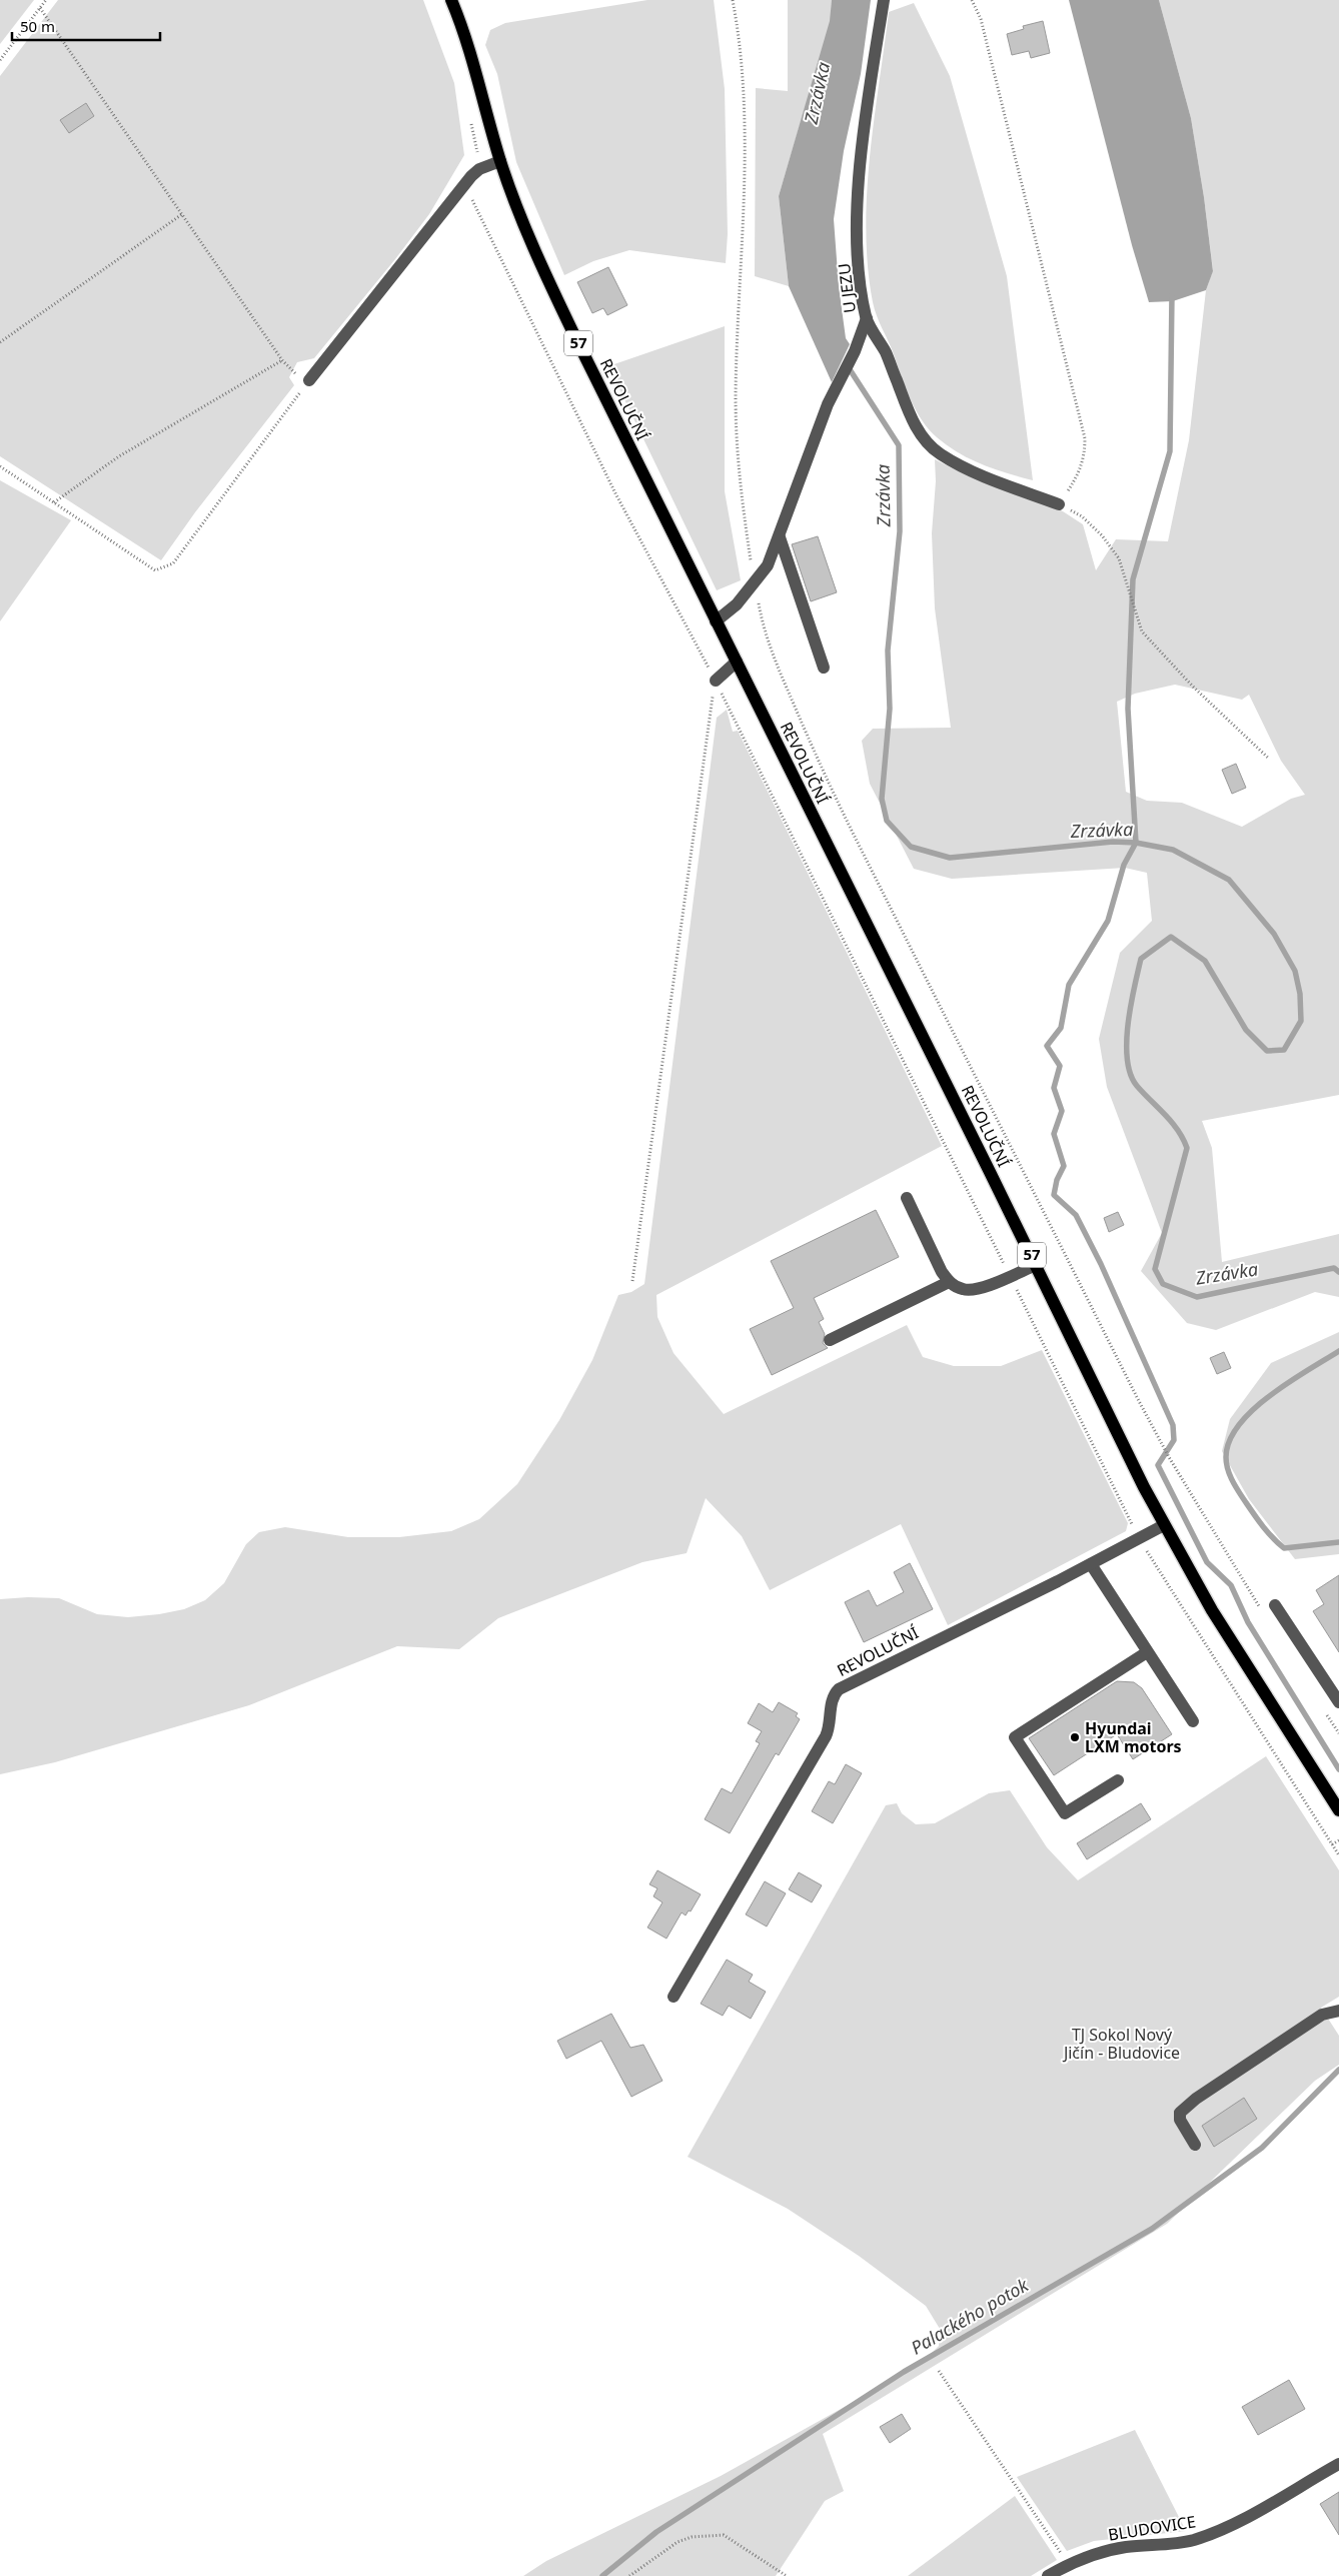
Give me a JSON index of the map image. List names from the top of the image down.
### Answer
{
  "streets": {
    "main road": ["57", "REVOLUČNÍ"],
    "street": ["U JEZU", "BLUDOVICE"]
  },
  "water": ["Zrzávka", "Palackého potok"],
  "parks": ["TJ Sokol Nový Jičín - Bludovice"],
  "places": ["Hyundai LXM motors"],
  "scale_bar": "50 m"
}
